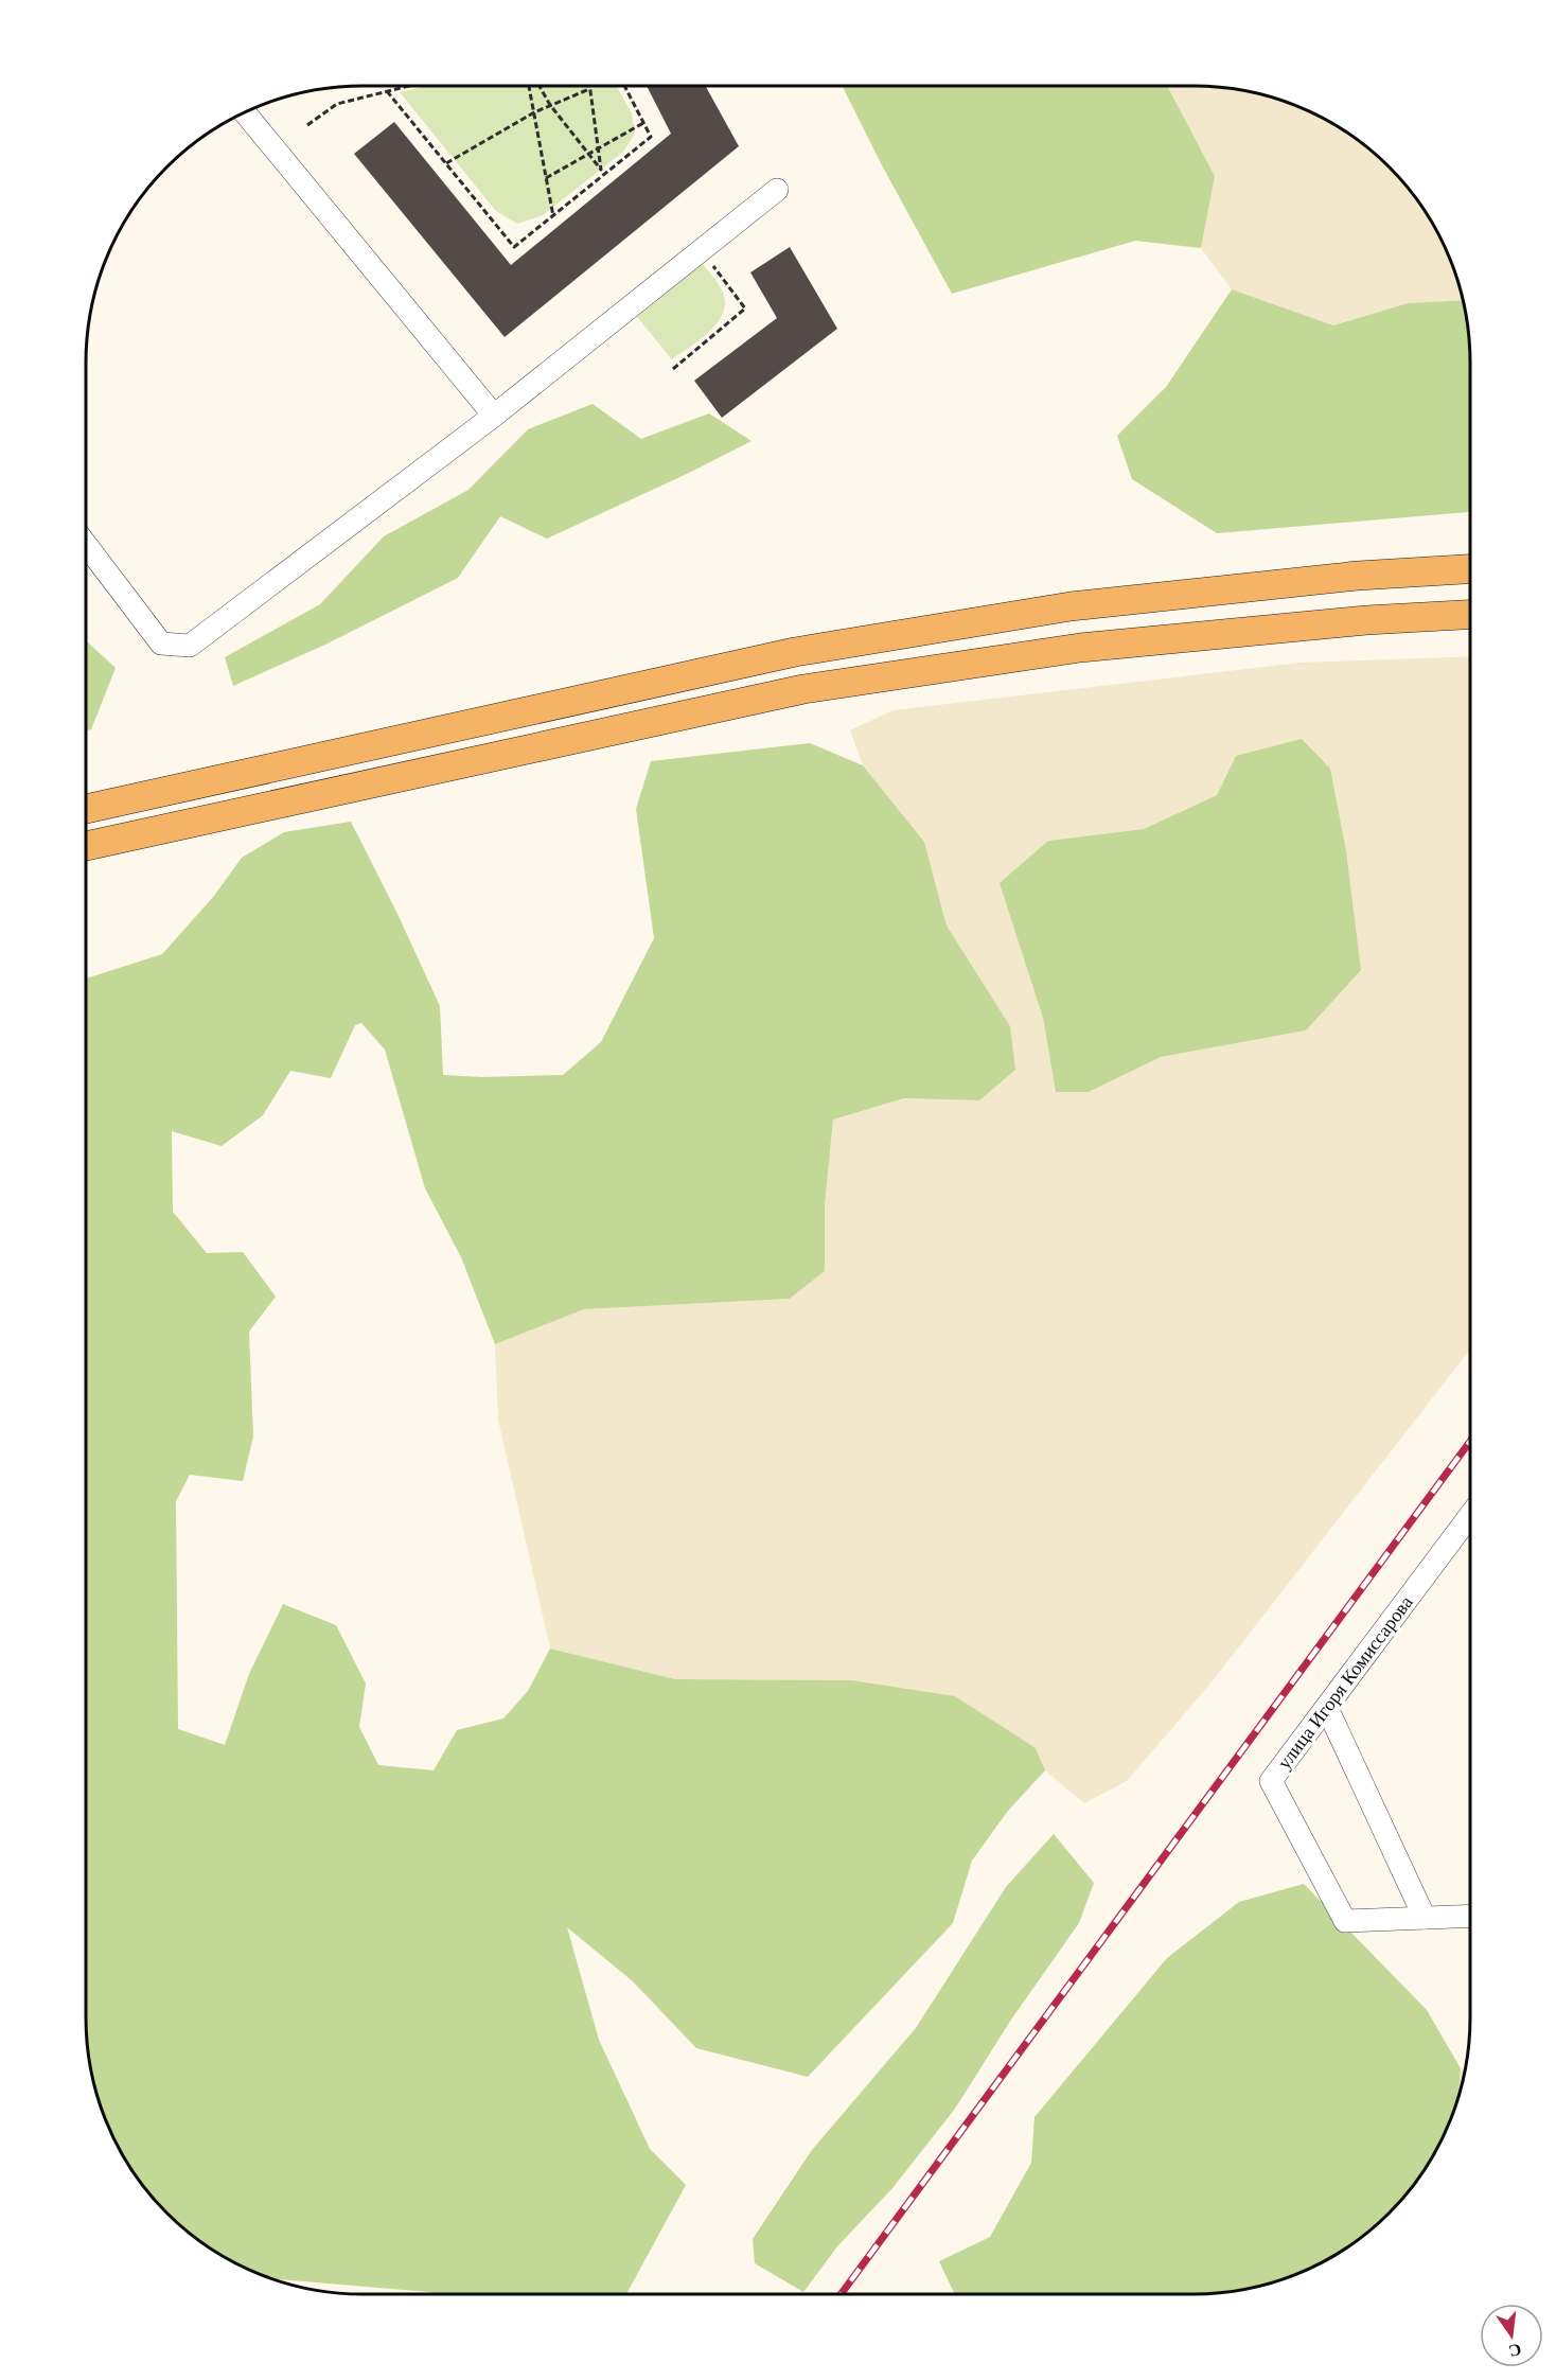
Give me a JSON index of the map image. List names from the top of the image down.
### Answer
{
  "streets": {
    "street": ["улица Игоря Комиссарова"]
  },
  "north": "bottom"
}
